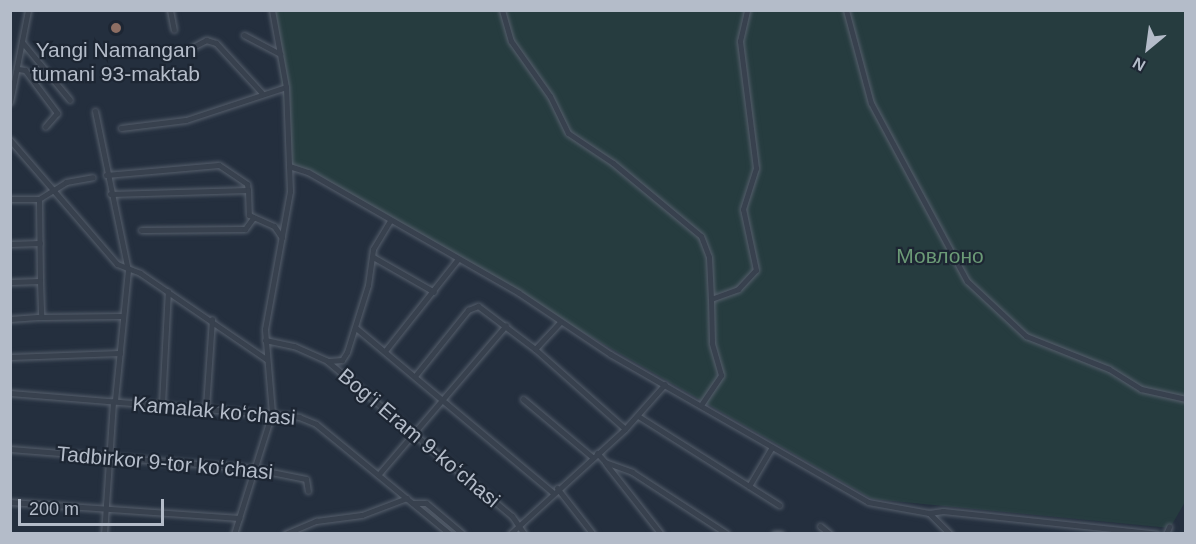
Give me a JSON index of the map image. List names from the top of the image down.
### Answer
{
  "streets": {
    "street": ["Kamalak koʻchasi", "Bogʻi Eram 9-koʻchasi", "Tadbirkor 9-tor koʻchasi"]
  },
  "parks": ["Мовлоно"],
  "places": ["Yangi Namangan tumani 93-maktab"],
  "scale_bar": "200 m",
  "north": "bottom left"
}
